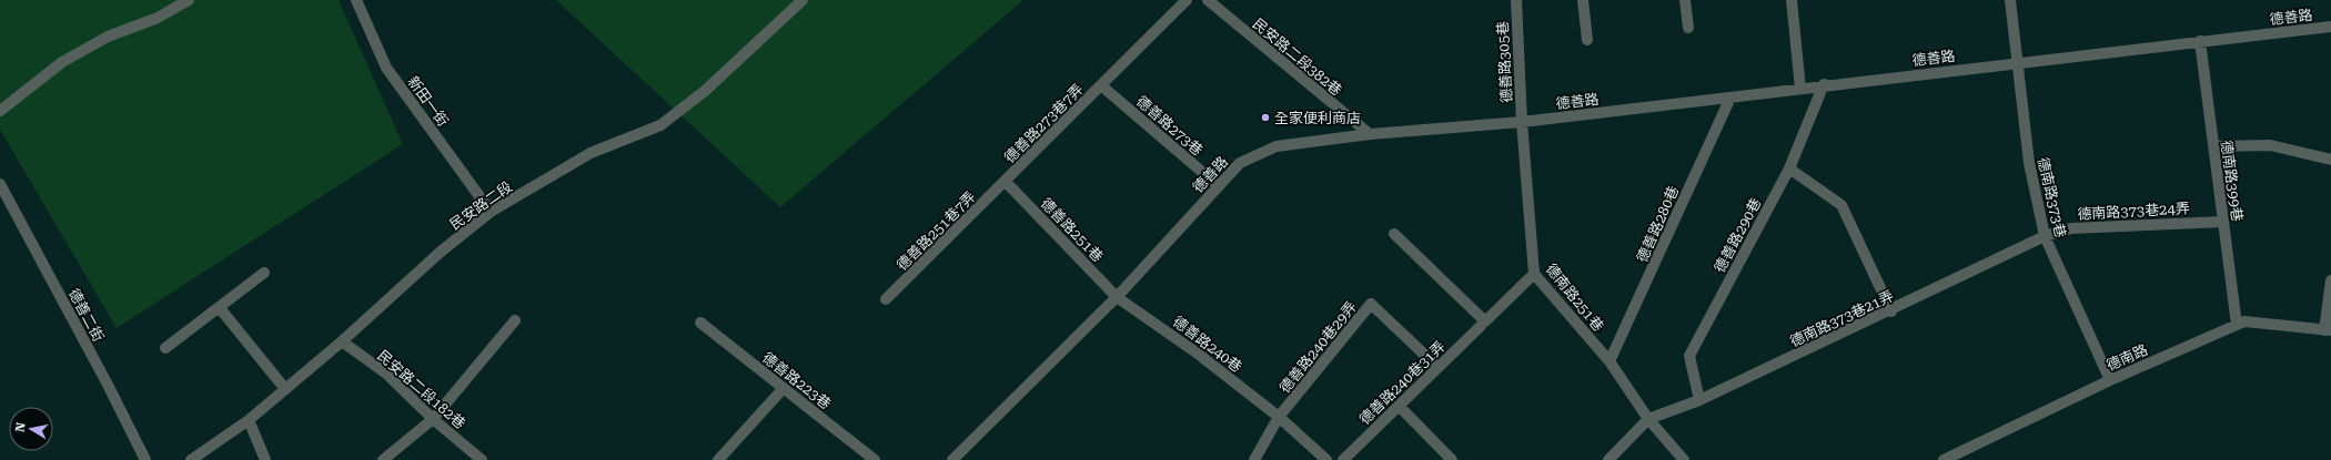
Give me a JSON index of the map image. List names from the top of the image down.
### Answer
{
  "streets": {
    "street": [
      "德善路",
      "民安路二段382巷",
      "德善路305巷",
      "新田一街",
      "德善路273巷7弄",
      "德善路273巷",
      "德南路399巷",
      "德南路373巷",
      "民安路二段",
      "德南路373巷24弄",
      "德善路280巷",
      "德善路251巷",
      "德善路251巷7弄",
      "德善路290巷",
      "德南路251巷",
      "德善二街",
      "德南路373巷21弄",
      "德善路240巷",
      "德善路240巷29弄",
      "德南路",
      "德善路223巷",
      "德善路240巷31弄",
      "民安路二段182巷"
    ]
  },
  "crossings": [
    ["德善路", "民安路二段382巷"],
    ["德善路", "德善路305巷"],
    ["德善路", "德善路273巷"],
    ["德善路", "德南路399巷"],
    ["德善路", "德南路373巷"],
    ["德善路", "德善路280巷"],
    ["德善路", "德善路251巷"],
    ["德善路", "德善路290巷"],
    ["德善路", "德南路251巷"],
    ["德善路", "德善路240巷"],
    ["德善路305巷", "德南路251巷"],
    ["新田一街", "民安路二段"],
    ["德善路273巷7弄", "德善路273巷"],
    ["德善路273巷7弄", "德善路251巷"],
    ["德善路273巷7弄", "德善路251巷7弄"],
    ["德南路399巷", "德南路373巷24弄"],
    ["德南路399巷", "德南路"],
    ["德南路373巷", "德南路373巷24弄"],
    ["德南路373巷", "德南路373巷21弄"],
    ["德南路373巷", "德南路"],
    ["民安路二段", "民安路二段182巷"],
    ["德南路373巷24弄", "德南路373巷21弄"],
    ["德善路280巷", "德南路251巷"],
    ["德善路251巷", "德善路251巷7弄"],
    ["德善路251巷", "德善路240巷"],
    ["德善路290巷", "德南路373巷21弄"],
    ["德南路251巷", "德南路373巷21弄"],
    ["德善路240巷", "德善路240巷29弄"],
    ["德善路240巷29弄", "德善路240巷31弄"]
  ],
  "places": ["全家便利商店"],
  "north": "left"
}
